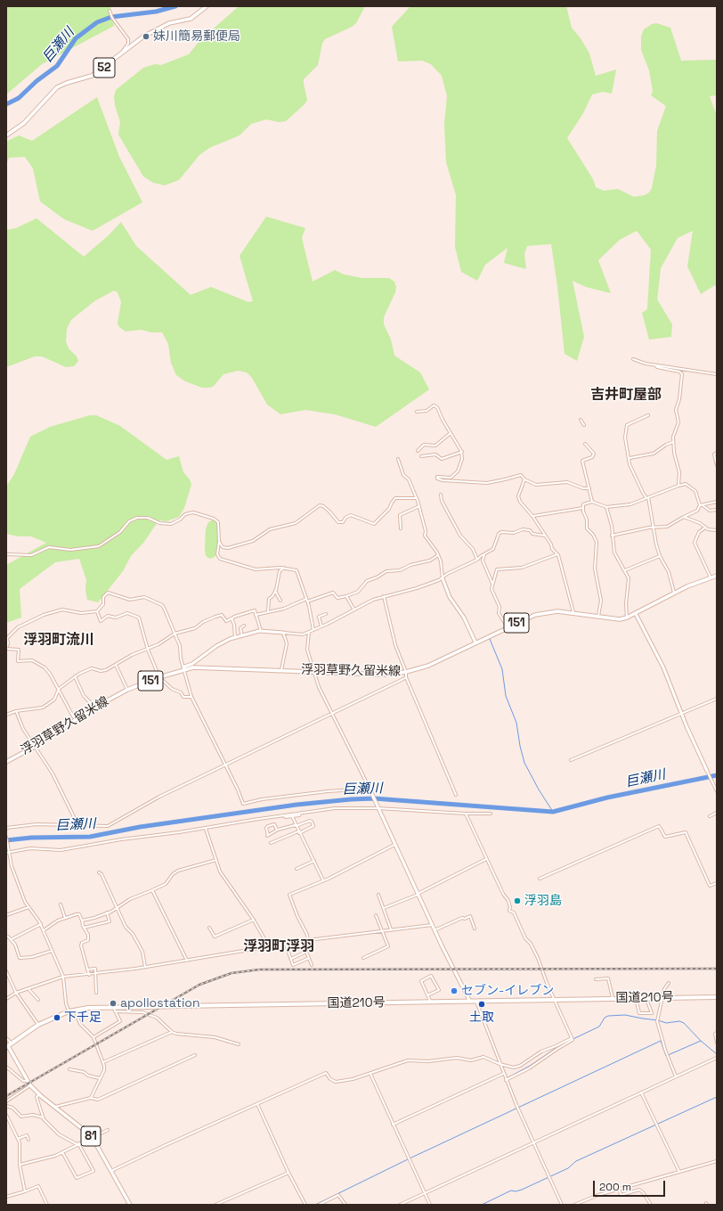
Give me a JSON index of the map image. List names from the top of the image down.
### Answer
{
  "streets": {
    "highway": ["国道210号"],
    "main road": [
      "52",
      "151",
      "浮羽草野久留米線",
      "81"
    ]
  },
  "crossings": [
    ["国道210号", "81"]
  ],
  "districts": ["吉井町屋部", "浮羽町流川", "浮羽町浮羽"],
  "water": ["巨瀬川"],
  "places": [
    "妹川簡易郵便局",
    "浮羽島",
    "セブン-イレブン",
    "apollostation",
    "土取",
    "下千足"
  ],
  "scale_bar": "200 m"
}
